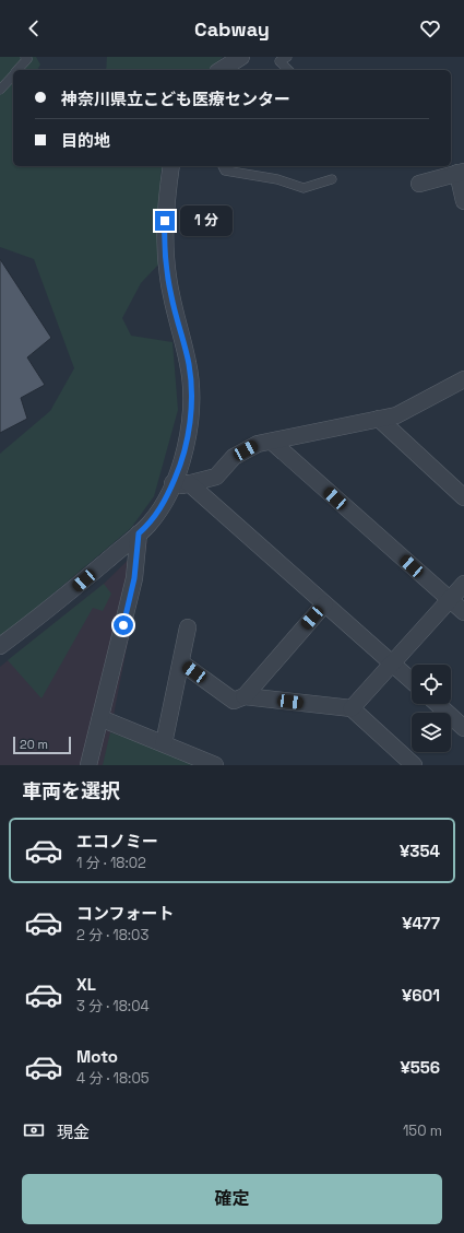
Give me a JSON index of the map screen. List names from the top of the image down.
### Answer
{
  "scale_bar": "20 m",
  "page": {
    "header": "Cabway",
    "banner": ["神奈川県立こども医療センター", "目的地"],
    "bubble": "1 分",
    "scale": "20 m",
    "heading": "車両を選択",
    "list": [
      {
        "name": "エコノミー",
        "note": "1 分 · 18:02",
        "value": "¥354"
      },
      {
        "name": "コンフォート",
        "note": "2 分 · 18:03",
        "value": "¥477"
      },
      {
        "name": "XL",
        "note": "3 分 · 18:04",
        "value": "¥601"
      },
      {
        "name": "Moto",
        "note": "4 分 · 18:05",
        "value": "¥556"
      }
    ],
    "pay": ["現金", "150 m"],
    "buttons": "確定"
  }
}
